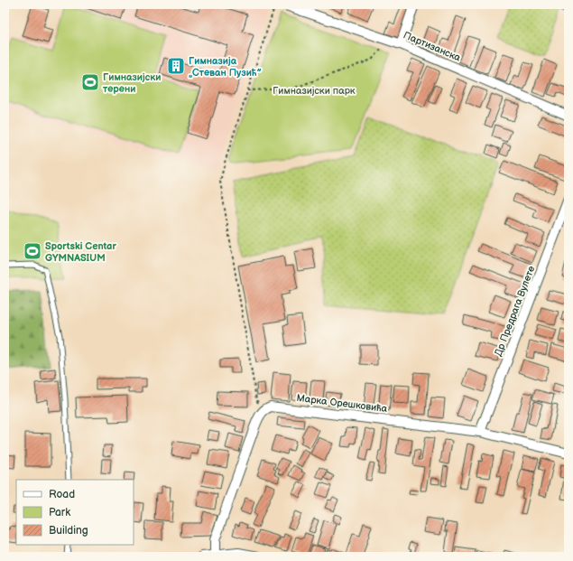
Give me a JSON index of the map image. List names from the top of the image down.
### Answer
{
  "streets": {
    "street": ["Партизанска", "Др Предрага Вулете", "Марка Орешковића"]
  },
  "crossings": [
    ["Др Предрага Вулете", "Марка Орешковића"]
  ],
  "parks": ["Гимназијски парк"],
  "places": {
    "building": ["Гимназија „Стеван Пузић”"],
    "sports": ["Гимназијски терени", "Sportski Centar GYMNASIUM"]
  },
  "legend": ["Road", "Park", "Building"]
}
